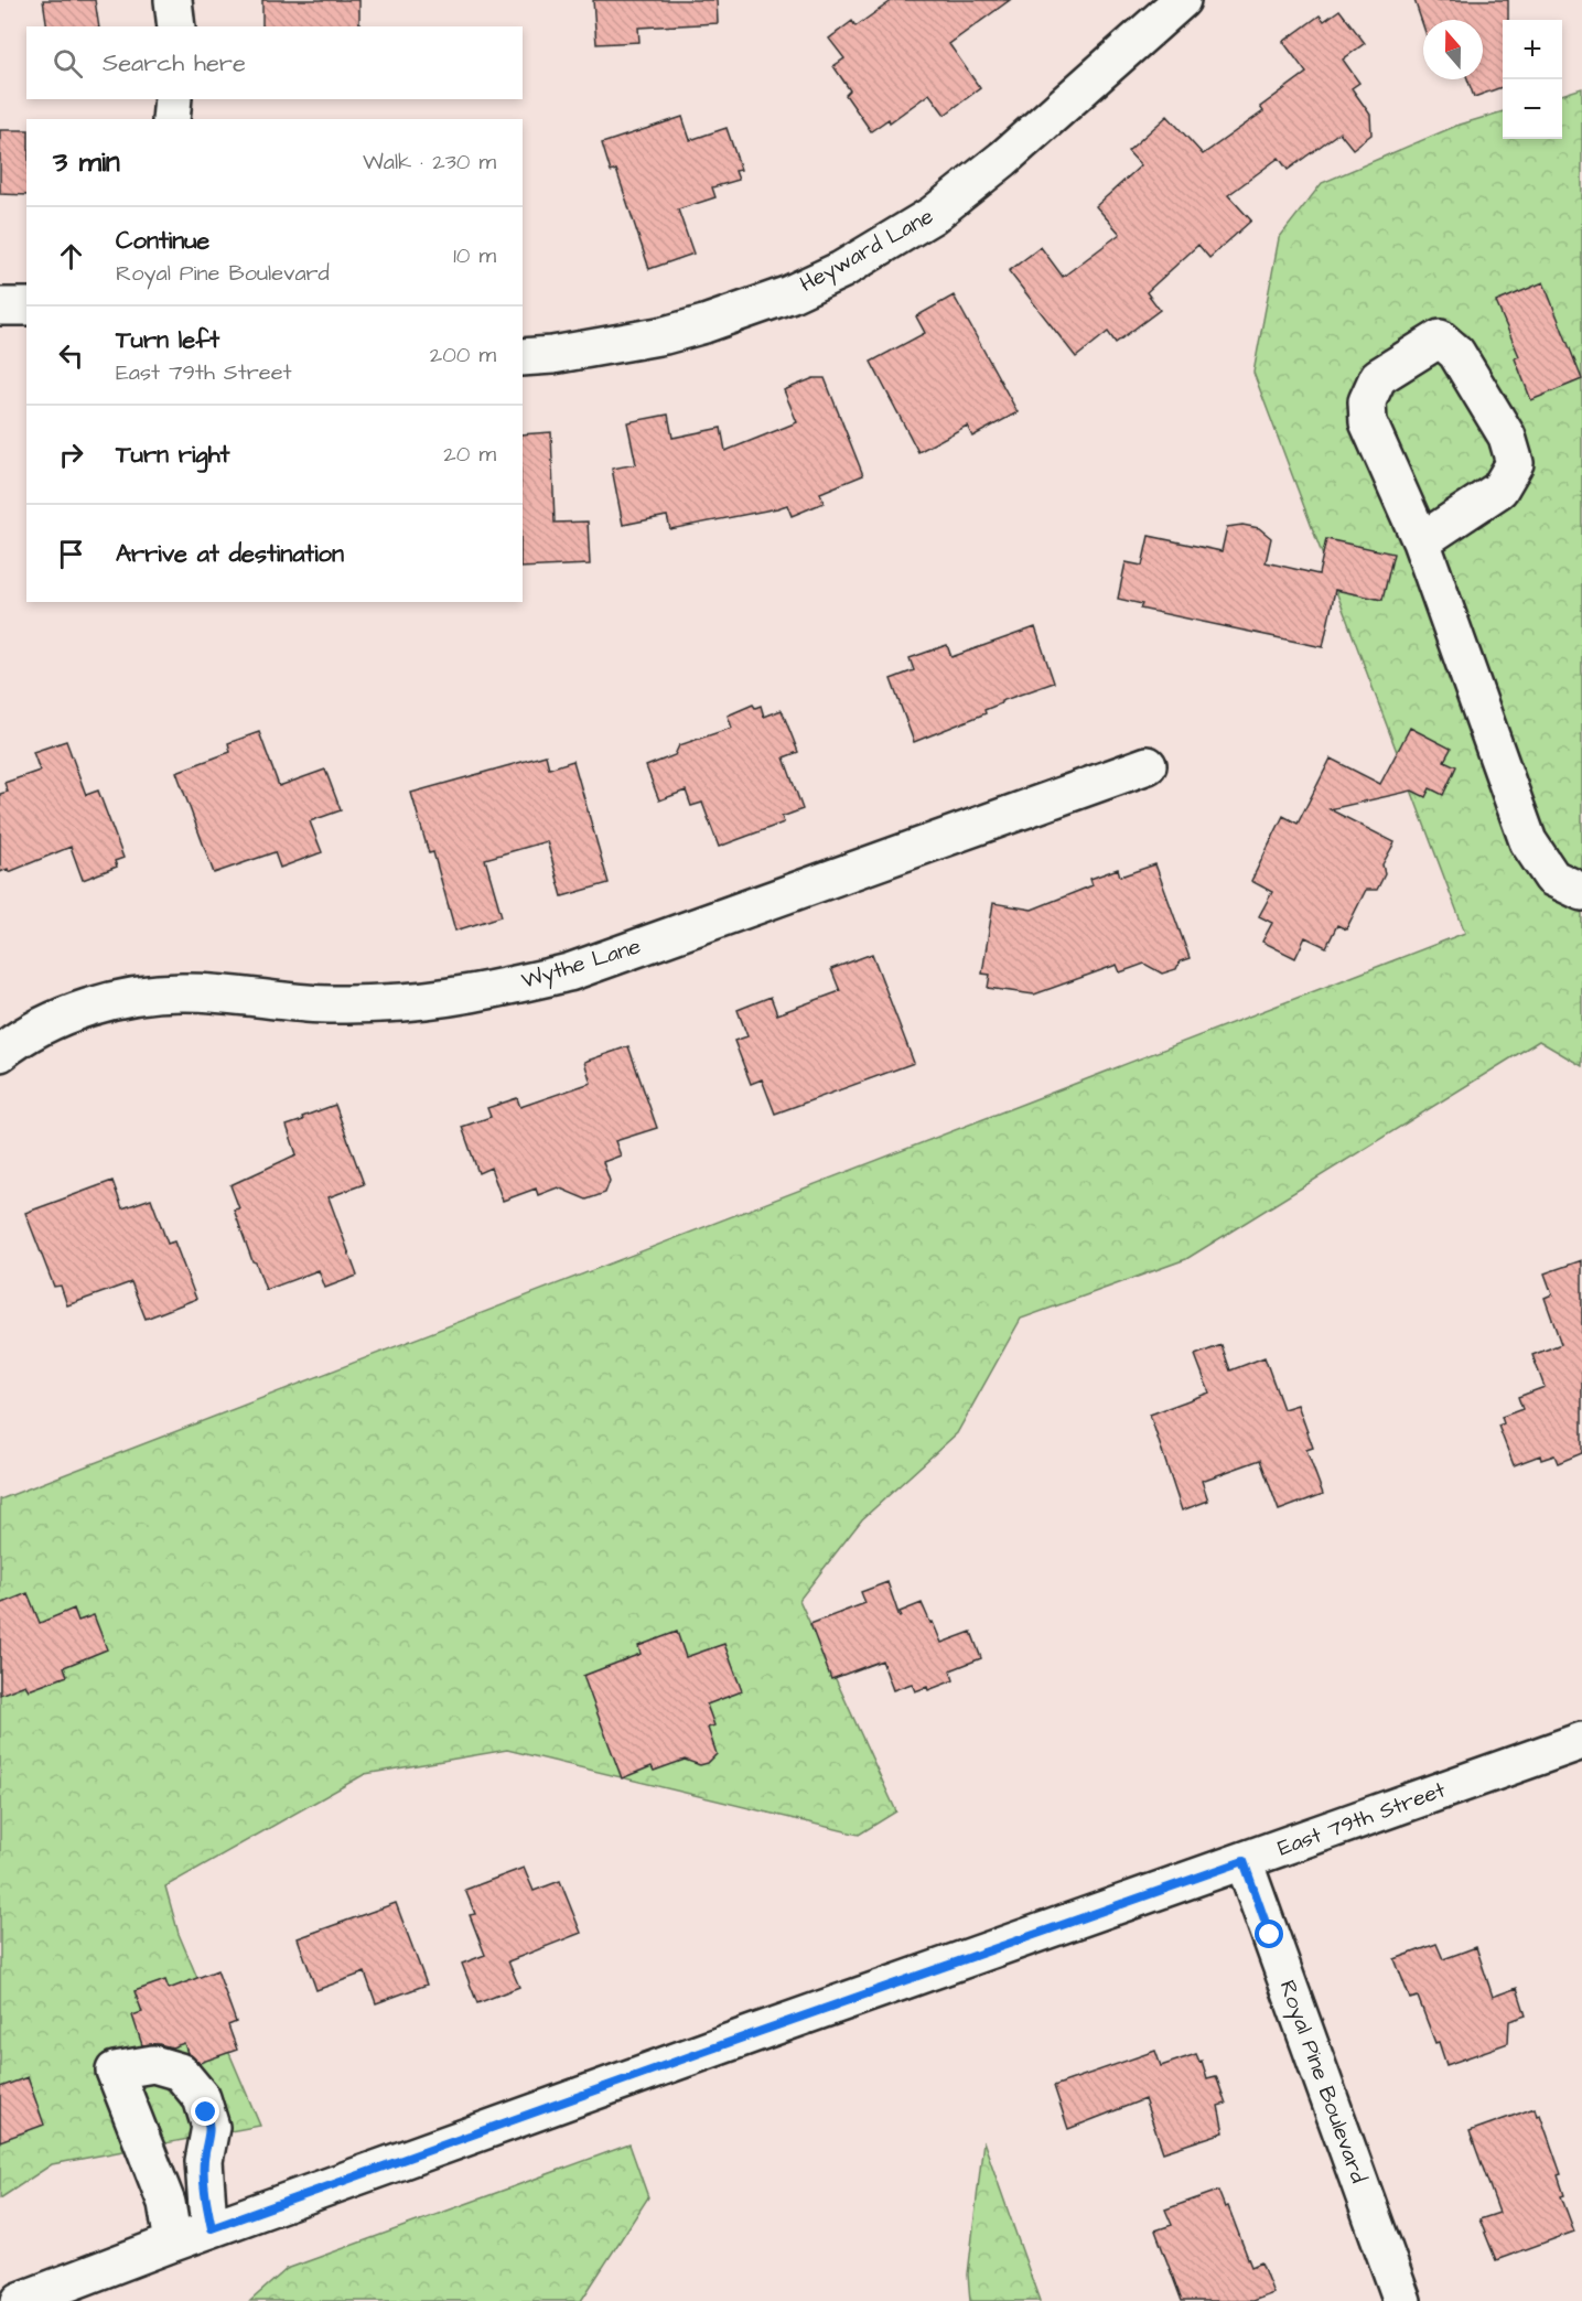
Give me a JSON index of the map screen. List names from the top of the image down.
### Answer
{
  "streets": {
    "street": [
      "Heyward Lane",
      "Wythe Lane",
      "East 79th Street",
      "Royal Pine Boulevard"
    ]
  },
  "crossings": [
    ["East 79th Street", "Royal Pine Boulevard"]
  ],
  "north": "top",
  "page": {
    "map_buttons": ["+", "−"],
    "search": "Search here",
    "heading": ["3 min", "Walk · 230 m"],
    "list": [
      ["Continue", "Royal Pine Boulevard", "10 m"],
      ["Turn left", "East 79th Street", "200 m"],
      ["Turn right", "20 m"],
      "Arrive at destination"
    ]
  }
}
